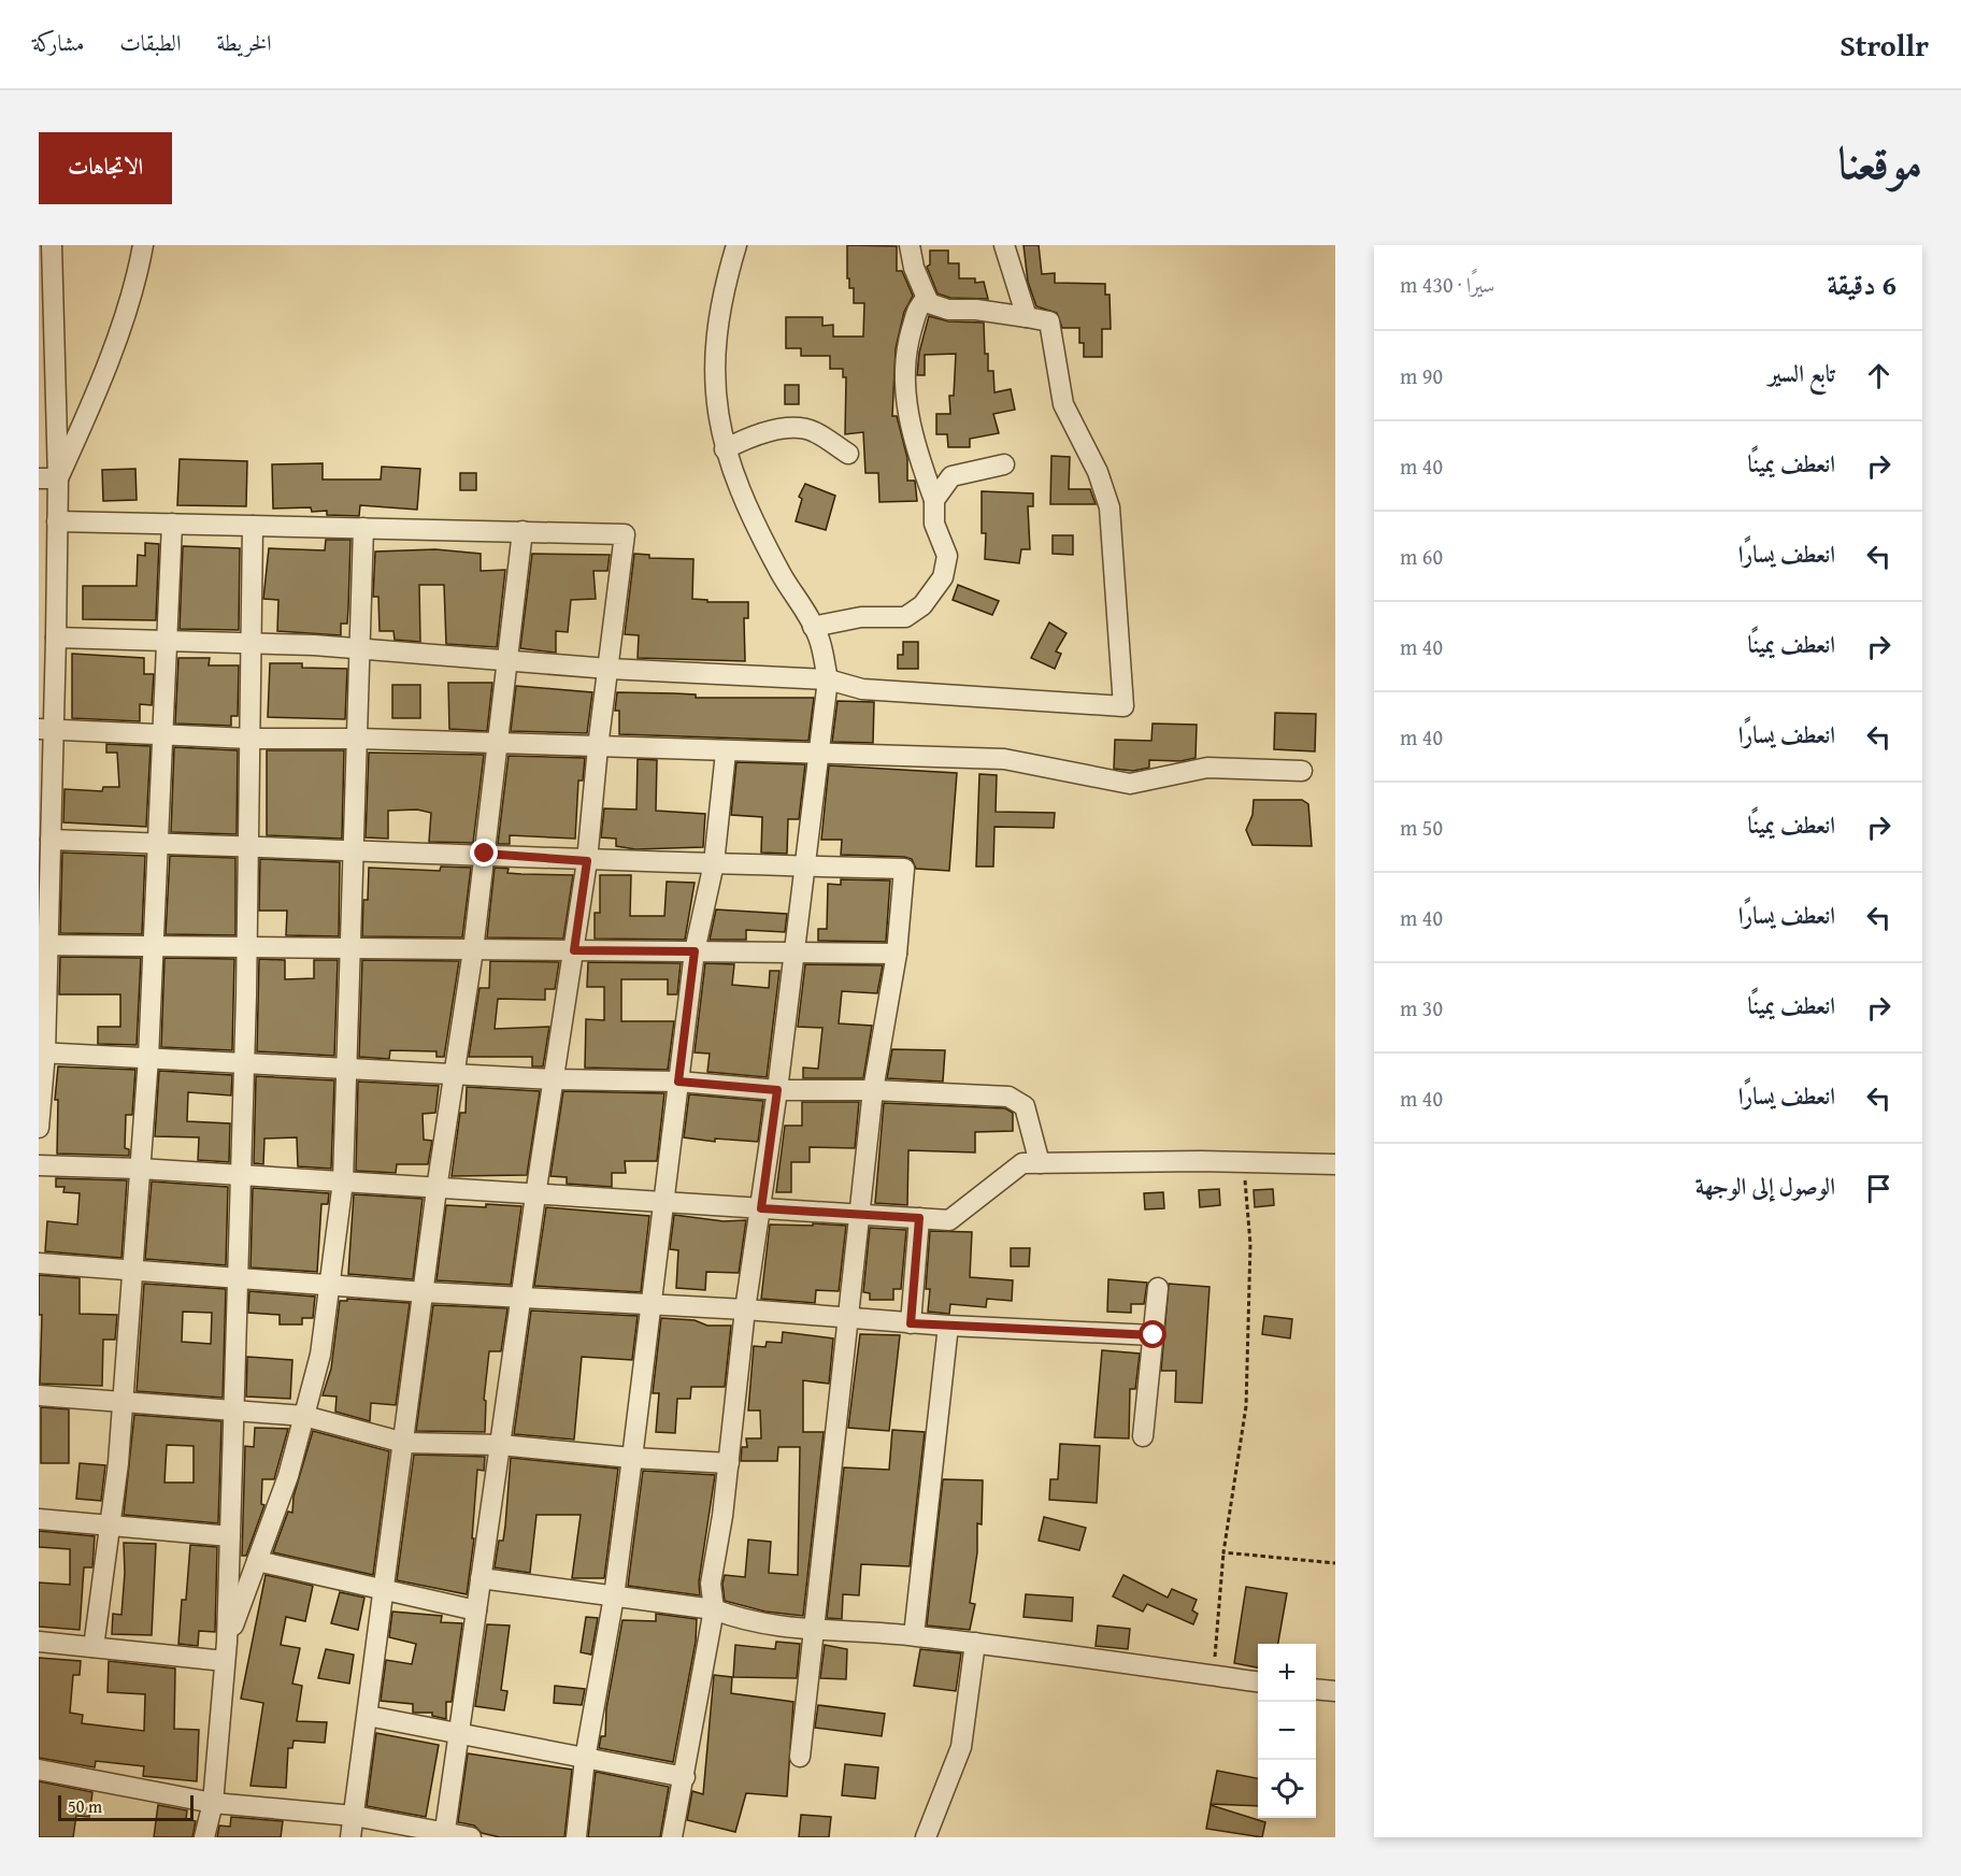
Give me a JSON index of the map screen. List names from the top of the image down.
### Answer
{
  "scale_bar": "50 m",
  "page": {
    "header": "Strollr",
    "nav": ["الخريطة", "الطبقات", "مشاركة"],
    "title": "موقعنا",
    "buttons": "الاتجاهات",
    "heading": ["6 دقيقة", "سيرًا · 430 m"],
    "list": [
      ["تابع السير", "90 m"],
      ["انعطف يمينًا", "40 m"],
      ["انعطف يسارًا", "60 m"],
      ["انعطف يمينًا", "40 m"],
      ["انعطف يسارًا", "40 m"],
      ["انعطف يمينًا", "50 m"],
      ["انعطف يسارًا", "40 m"],
      ["انعطف يمينًا", "30 m"],
      ["انعطف يسارًا", "40 m"],
      "الوصول إلى الوجهة"
    ],
    "map_buttons": ["+", "−"],
    "scale": "50 m"
  }
}
